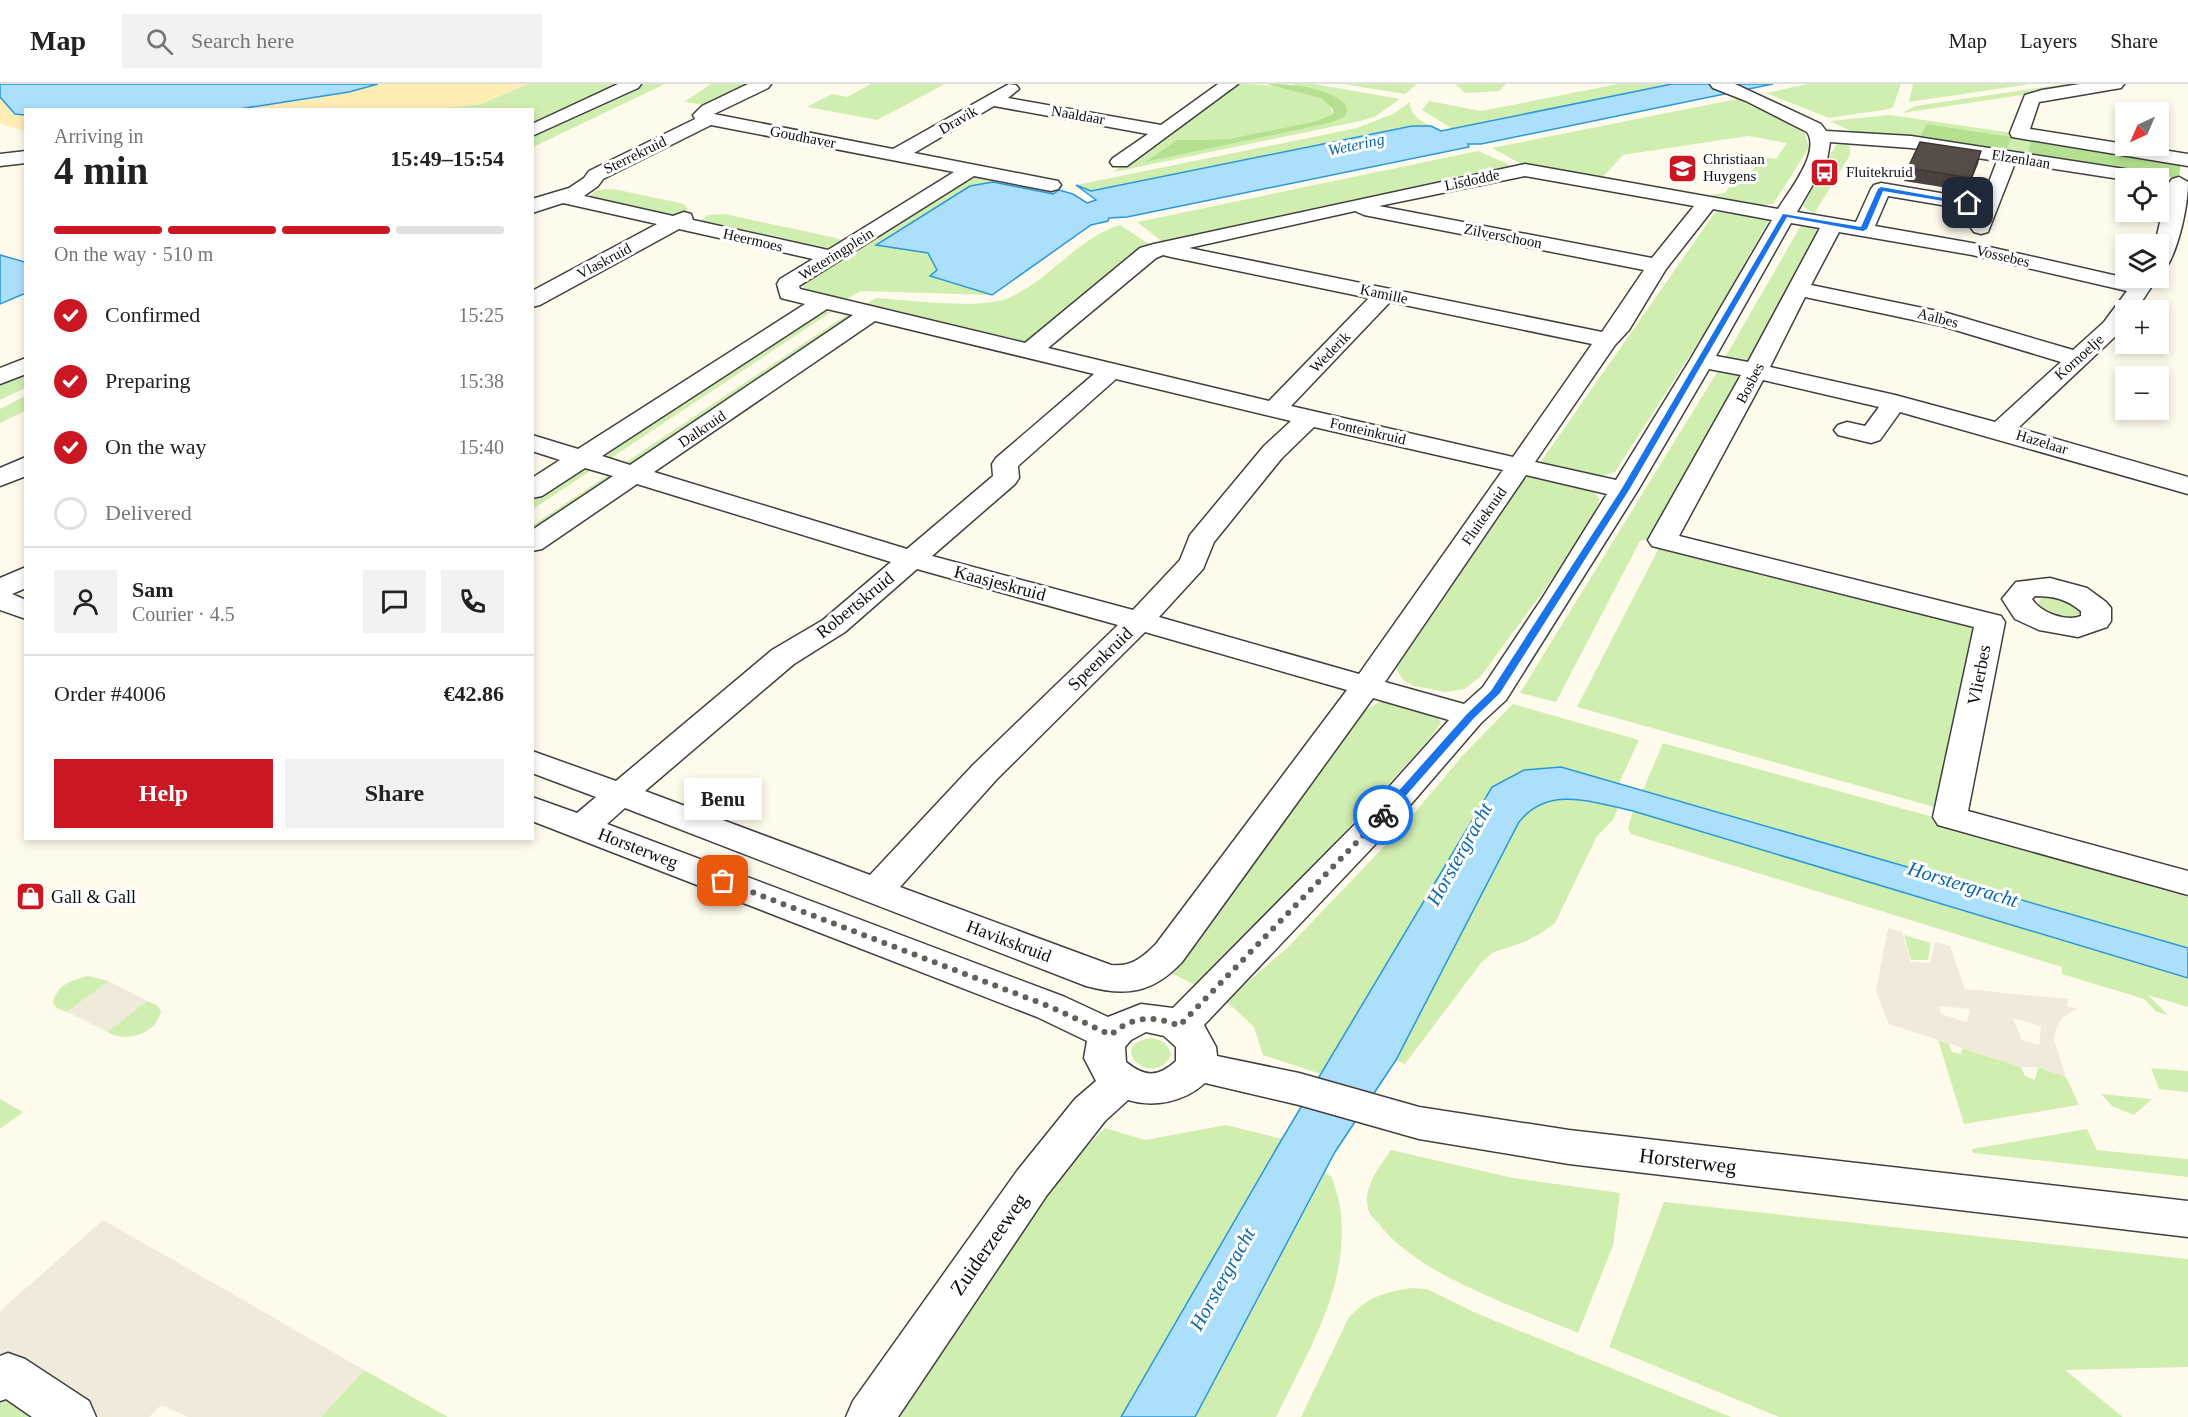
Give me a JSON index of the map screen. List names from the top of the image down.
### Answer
{
  "streets": {
    "street": [
      "Naaldaar",
      "Dravik",
      "Goudhaver",
      "Sterrekruid",
      "Elzenlaan",
      "Lisdodde",
      "Zilverschoon",
      "Heermoes",
      "Weteringplein",
      "Vossebes",
      "Vlaskruid",
      "Kamille",
      "Aalbes",
      "Wederik",
      "Kornoelje",
      "Bosbes",
      "Dalkruid",
      "Fonteinkruid",
      "Hazelaar",
      "Fluitekruid",
      "Kaasjeskruid",
      "Robertskruid",
      "Speenkruid",
      "Vlierbes",
      "Horsterweg",
      "Havikskruid",
      "Zuiderzeeweg"
    ]
  },
  "crossings": [
    ["Naaldaar", "Dravik"],
    ["Dravik", "Goudhaver"],
    ["Goudhaver", "Sterrekruid"],
    ["Goudhaver", "Weteringplein"],
    ["Sterrekruid", "Heermoes"],
    ["Lisdodde", "Zilverschoon"],
    ["Lisdodde", "Vossebes"],
    ["Lisdodde", "Kamille"],
    ["Lisdodde", "Fluitekruid"],
    ["Zilverschoon", "Fluitekruid"],
    ["Heermoes", "Weteringplein"],
    ["Heermoes", "Vlaskruid"],
    ["Weteringplein", "Dalkruid"],
    ["Weteringplein", "Fonteinkruid"],
    ["Weteringplein", "Robertskruid"],
    ["Vossebes", "Bosbes"],
    ["Kamille", "Wederik"],
    ["Kamille", "Fluitekruid"],
    ["Aalbes", "Kornoelje"],
    ["Aalbes", "Bosbes"],
    ["Wederik", "Fonteinkruid"],
    ["Kornoelje", "Hazelaar"],
    ["Bosbes", "Hazelaar"],
    ["Bosbes", "Vlierbes"],
    ["Dalkruid", "Kaasjeskruid"],
    ["Fonteinkruid", "Fluitekruid"],
    ["Fonteinkruid", "Robertskruid"],
    ["Fonteinkruid", "Speenkruid"],
    ["Fluitekruid", "Kaasjeskruid"],
    ["Fluitekruid", "Havikskruid"],
    ["Kaasjeskruid", "Robertskruid"],
    ["Kaasjeskruid", "Speenkruid"],
    ["Kaasjeskruid", "Havikskruid"],
    ["Robertskruid", "Horsterweg"],
    ["Robertskruid", "Havikskruid"],
    ["Speenkruid", "Havikskruid"],
    ["Horsterweg", "Zuiderzeeweg"]
  ],
  "water": ["Wetering", "Horstergracht"],
  "places": {
    "school or university": ["Christiaan Huygens"],
    "bus stop": ["Fluitekruid"],
    "other": ["Benu"],
    "shop": ["Gall & Gall"]
  },
  "north": "bottom left",
  "page": {
    "header": "Map",
    "search": "Search here",
    "nav": ["Map", "Layers", "Share"],
    "map_buttons": ["+", "−"],
    "heading": ["4 min", "Arriving in", "15:49–15:54"],
    "panel": [
      "Sam",
      "Courier · 4.5",
      "Order #4006",
      "€42.86"
    ],
    "bar": "On the way · 510 m",
    "list": [
      ["Confirmed", "15:25"],
      ["Preparing", "15:38"],
      ["On the way", "15:40"],
      "Delivered"
    ],
    "buttons": ["Help", "Share"],
    "bubble": "Benu"
  }
}
